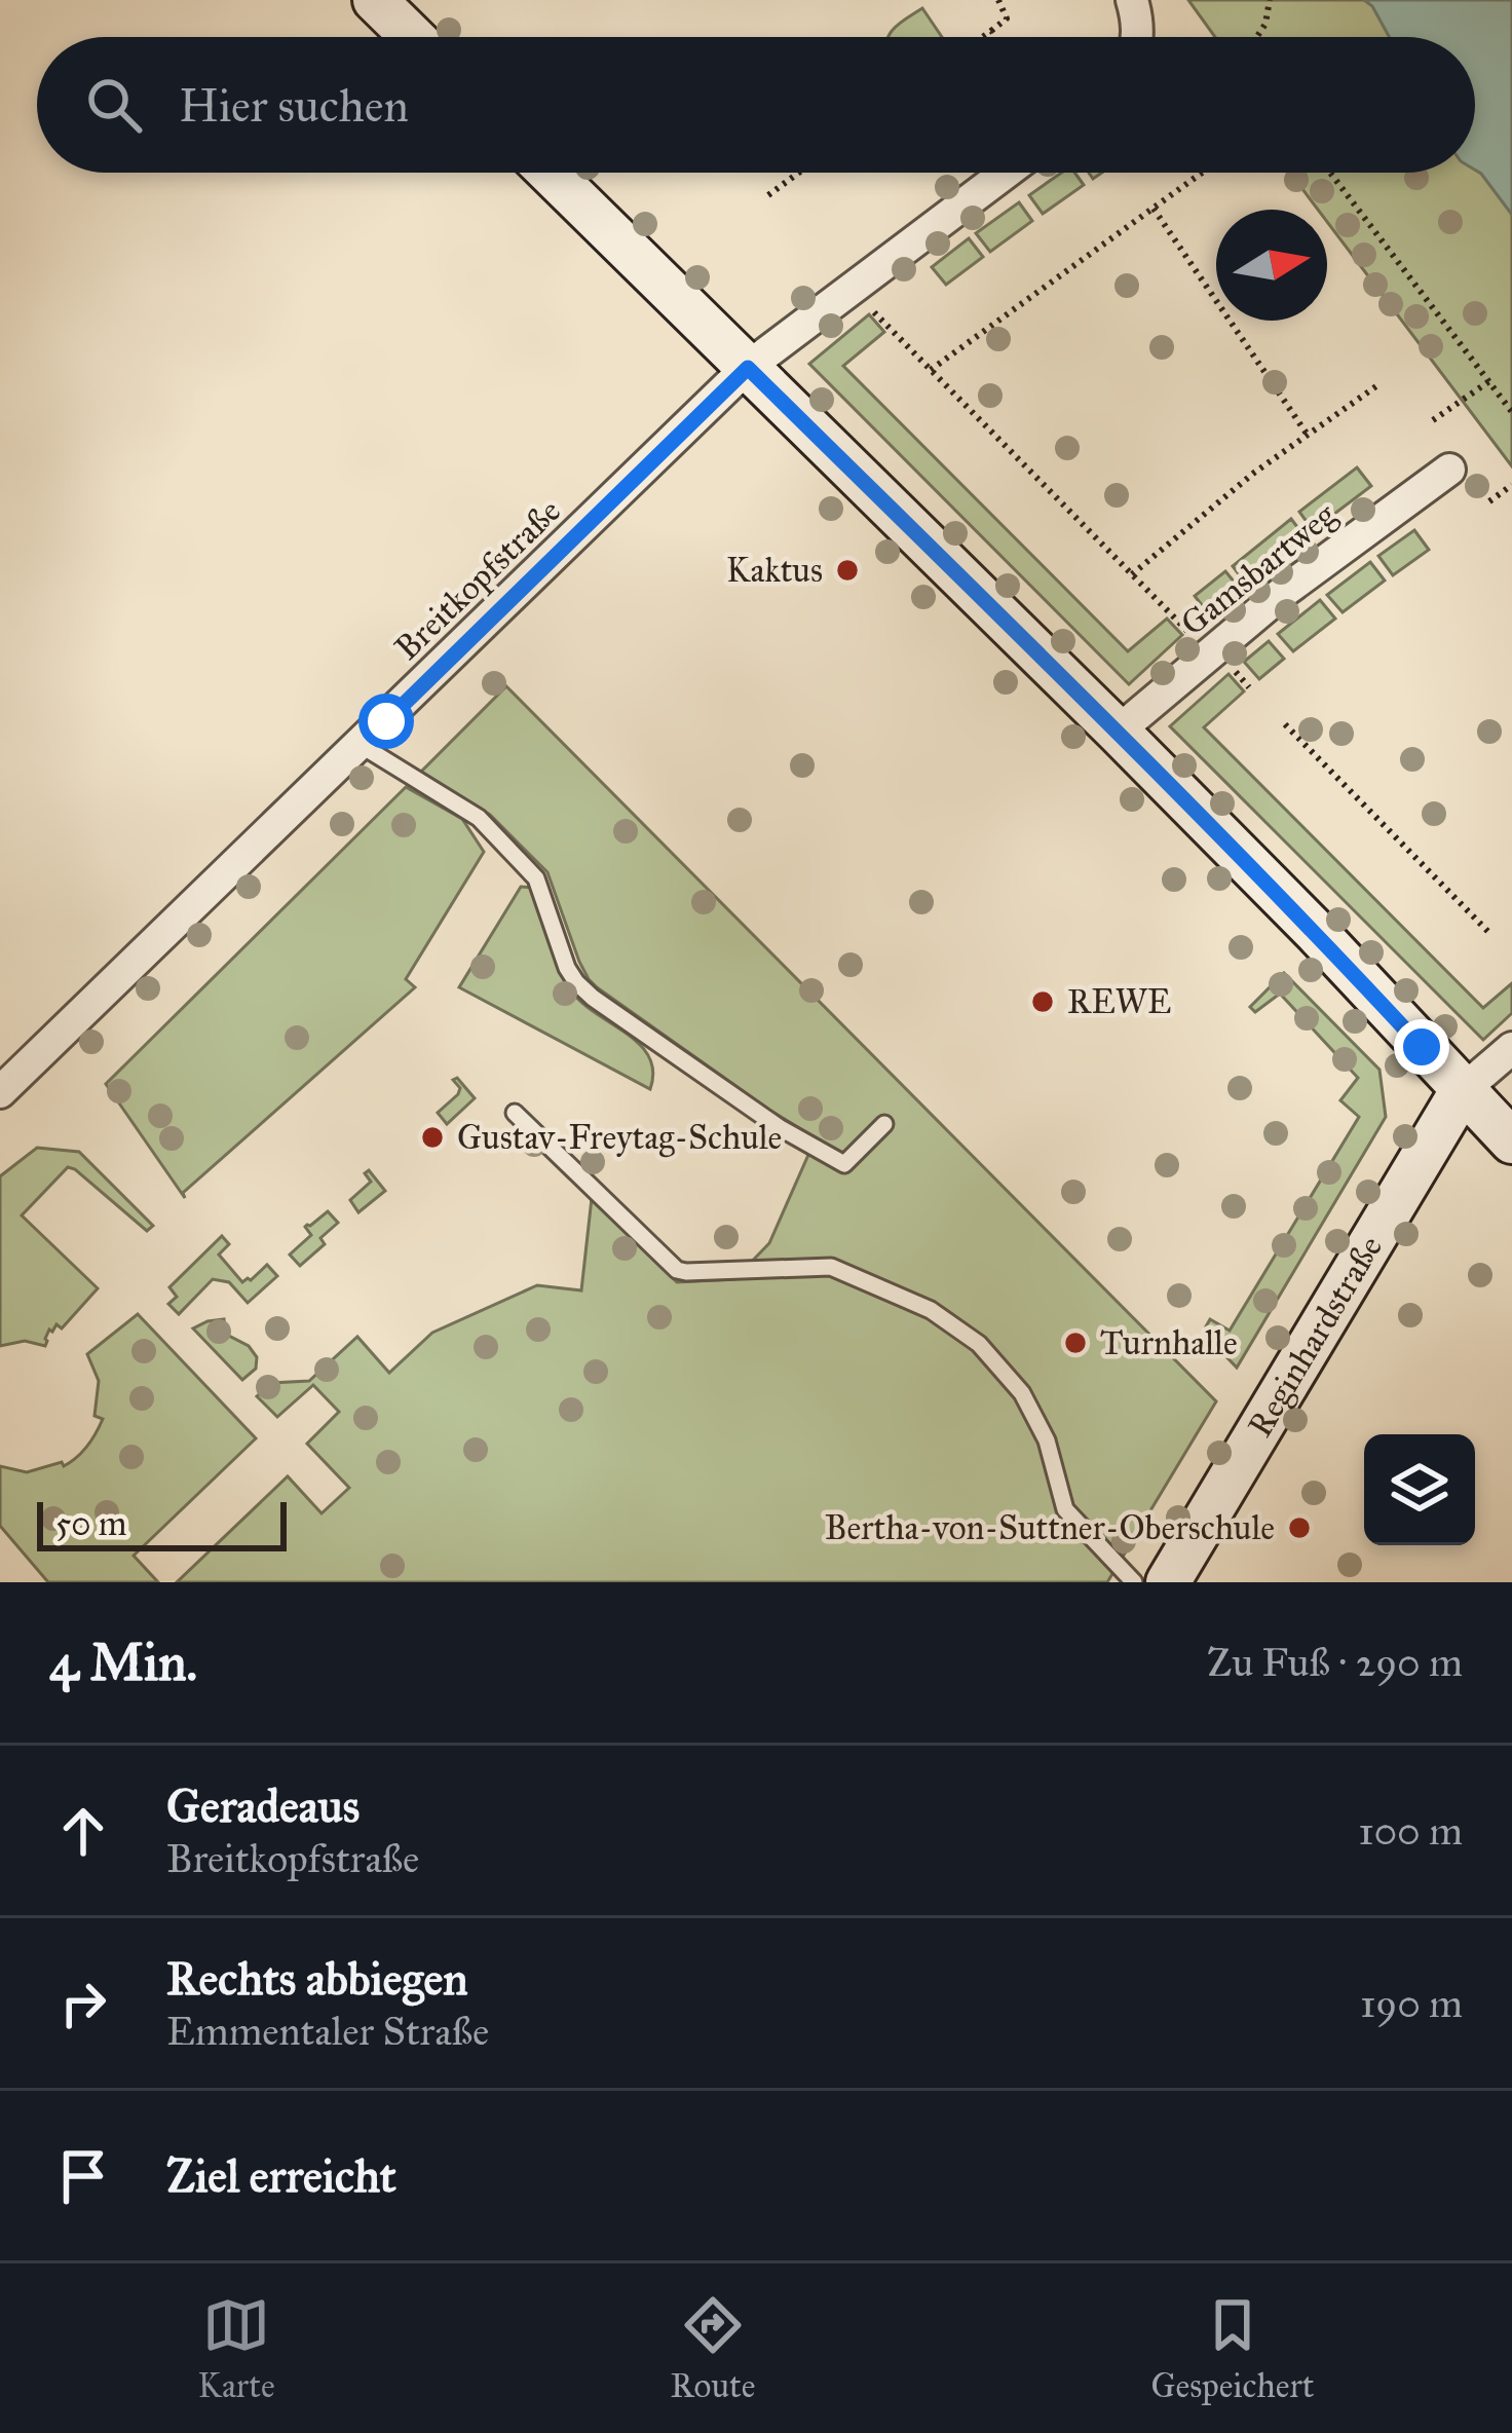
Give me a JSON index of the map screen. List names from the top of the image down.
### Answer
{
  "streets": {
    "street": ["Gamsbartweg", "Breitkopfstraße", "Reginhardstraße"]
  },
  "places": [
    "Kaktus",
    "REWE",
    "Gustav-Freytag-Schule",
    "Turnhalle",
    "Bertha-von-Suttner-Oberschule"
  ],
  "scale_bar": "50 m",
  "north": "right",
  "page": {
    "search": "Hier suchen",
    "scale": "50 m",
    "heading": ["4 Min.", "Zu Fuß · 290 m"],
    "list": [
      ["Geradeaus", "Breitkopfstraße", "100 m"],
      ["Rechts abbiegen", "Emmentaler Straße", "190 m"],
      "Ziel erreicht"
    ],
    "nav": ["Karte", "Route", "Gespeichert"]
  }
}
